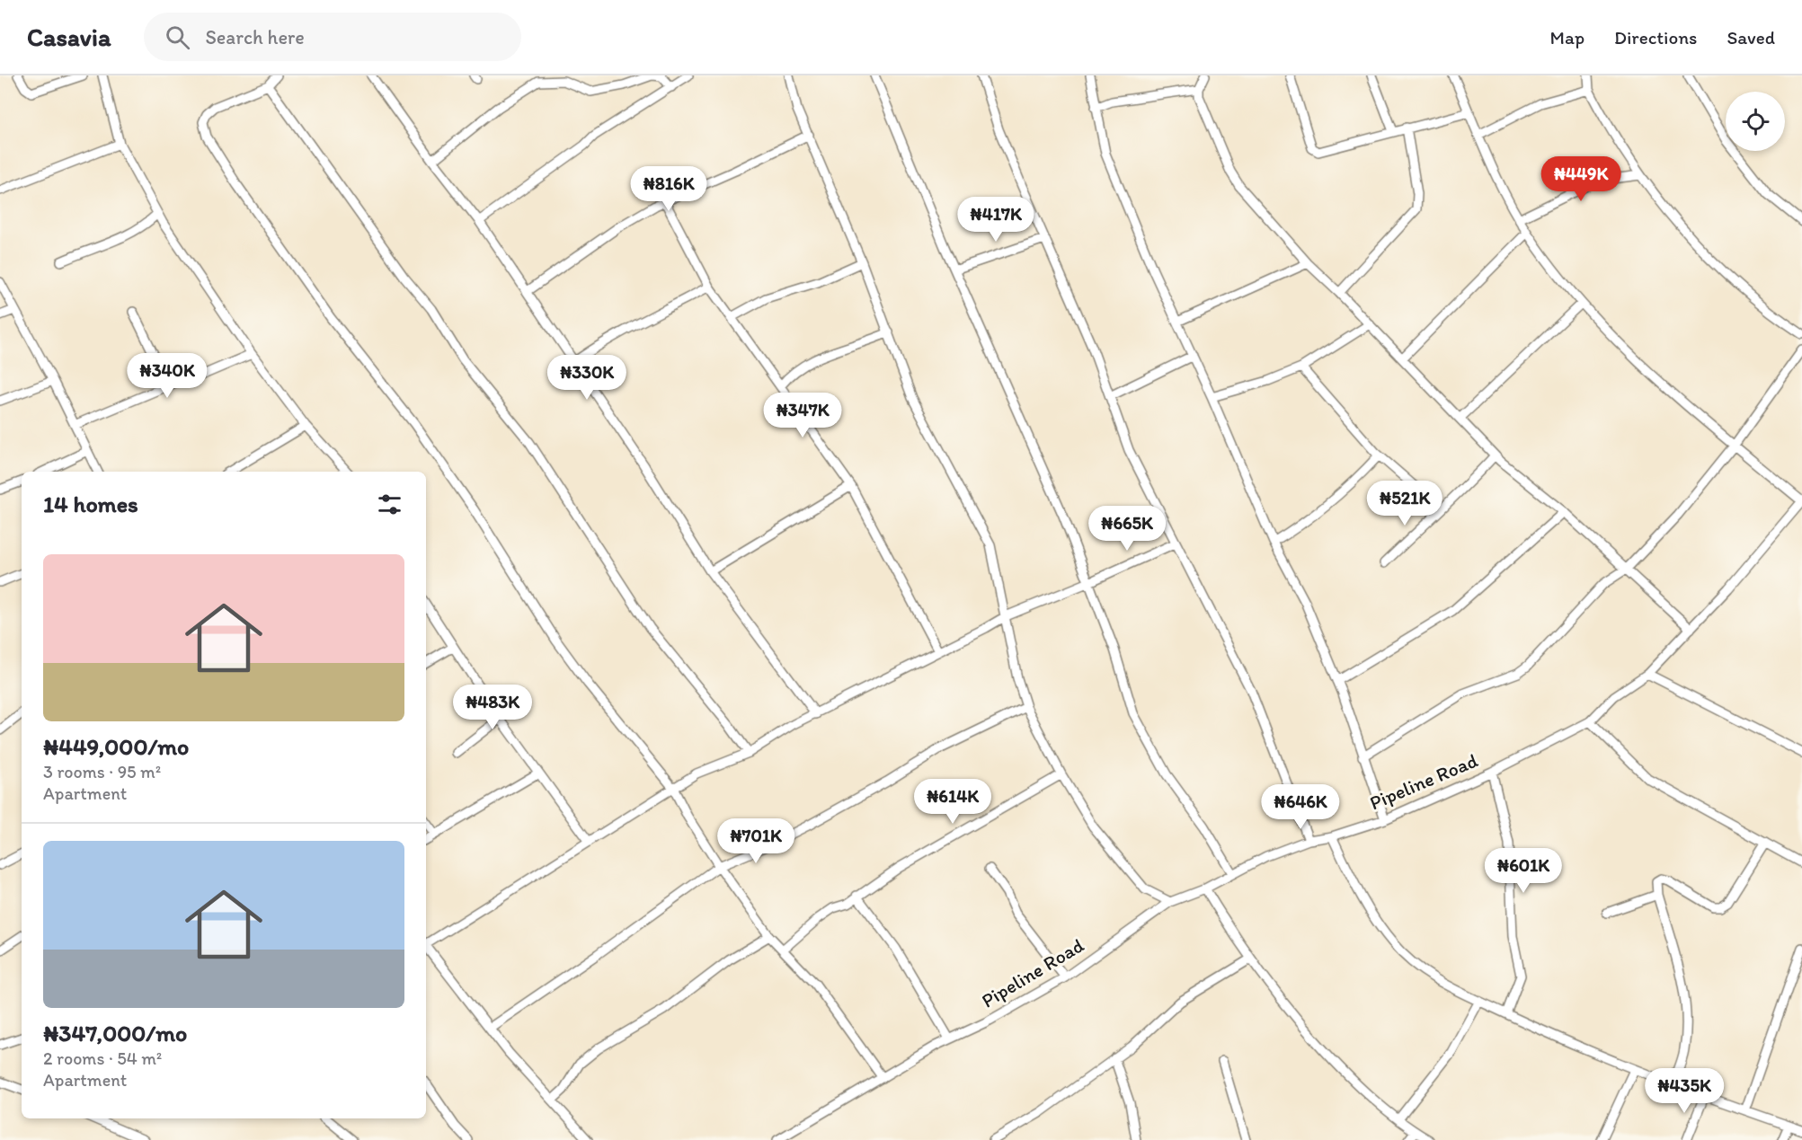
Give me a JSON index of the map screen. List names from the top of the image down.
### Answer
{
  "streets": {
    "street": ["Pipeline Road"]
  },
  "page": {
    "header": "Casavia",
    "search": "Search here",
    "nav": ["Map", "Directions", "Saved"],
    "price": [
      "₦449K",
      "₦816K",
      "₦417K",
      "₦340K",
      "₦330K",
      "₦347K",
      "₦521K",
      "₦665K",
      "₦483K",
      "₦614K",
      "₦646K",
      "₦701K",
      "₦601K",
      "₦435K"
    ],
    "heading": "14 homes",
    "list": [
      {
        "name": "₦449,000/mo",
        "note": "3 rooms · 95 m² · Apartment"
      },
      {
        "name": "₦347,000/mo",
        "note": "2 rooms · 54 m² · Apartment"
      }
    ]
  }
}
